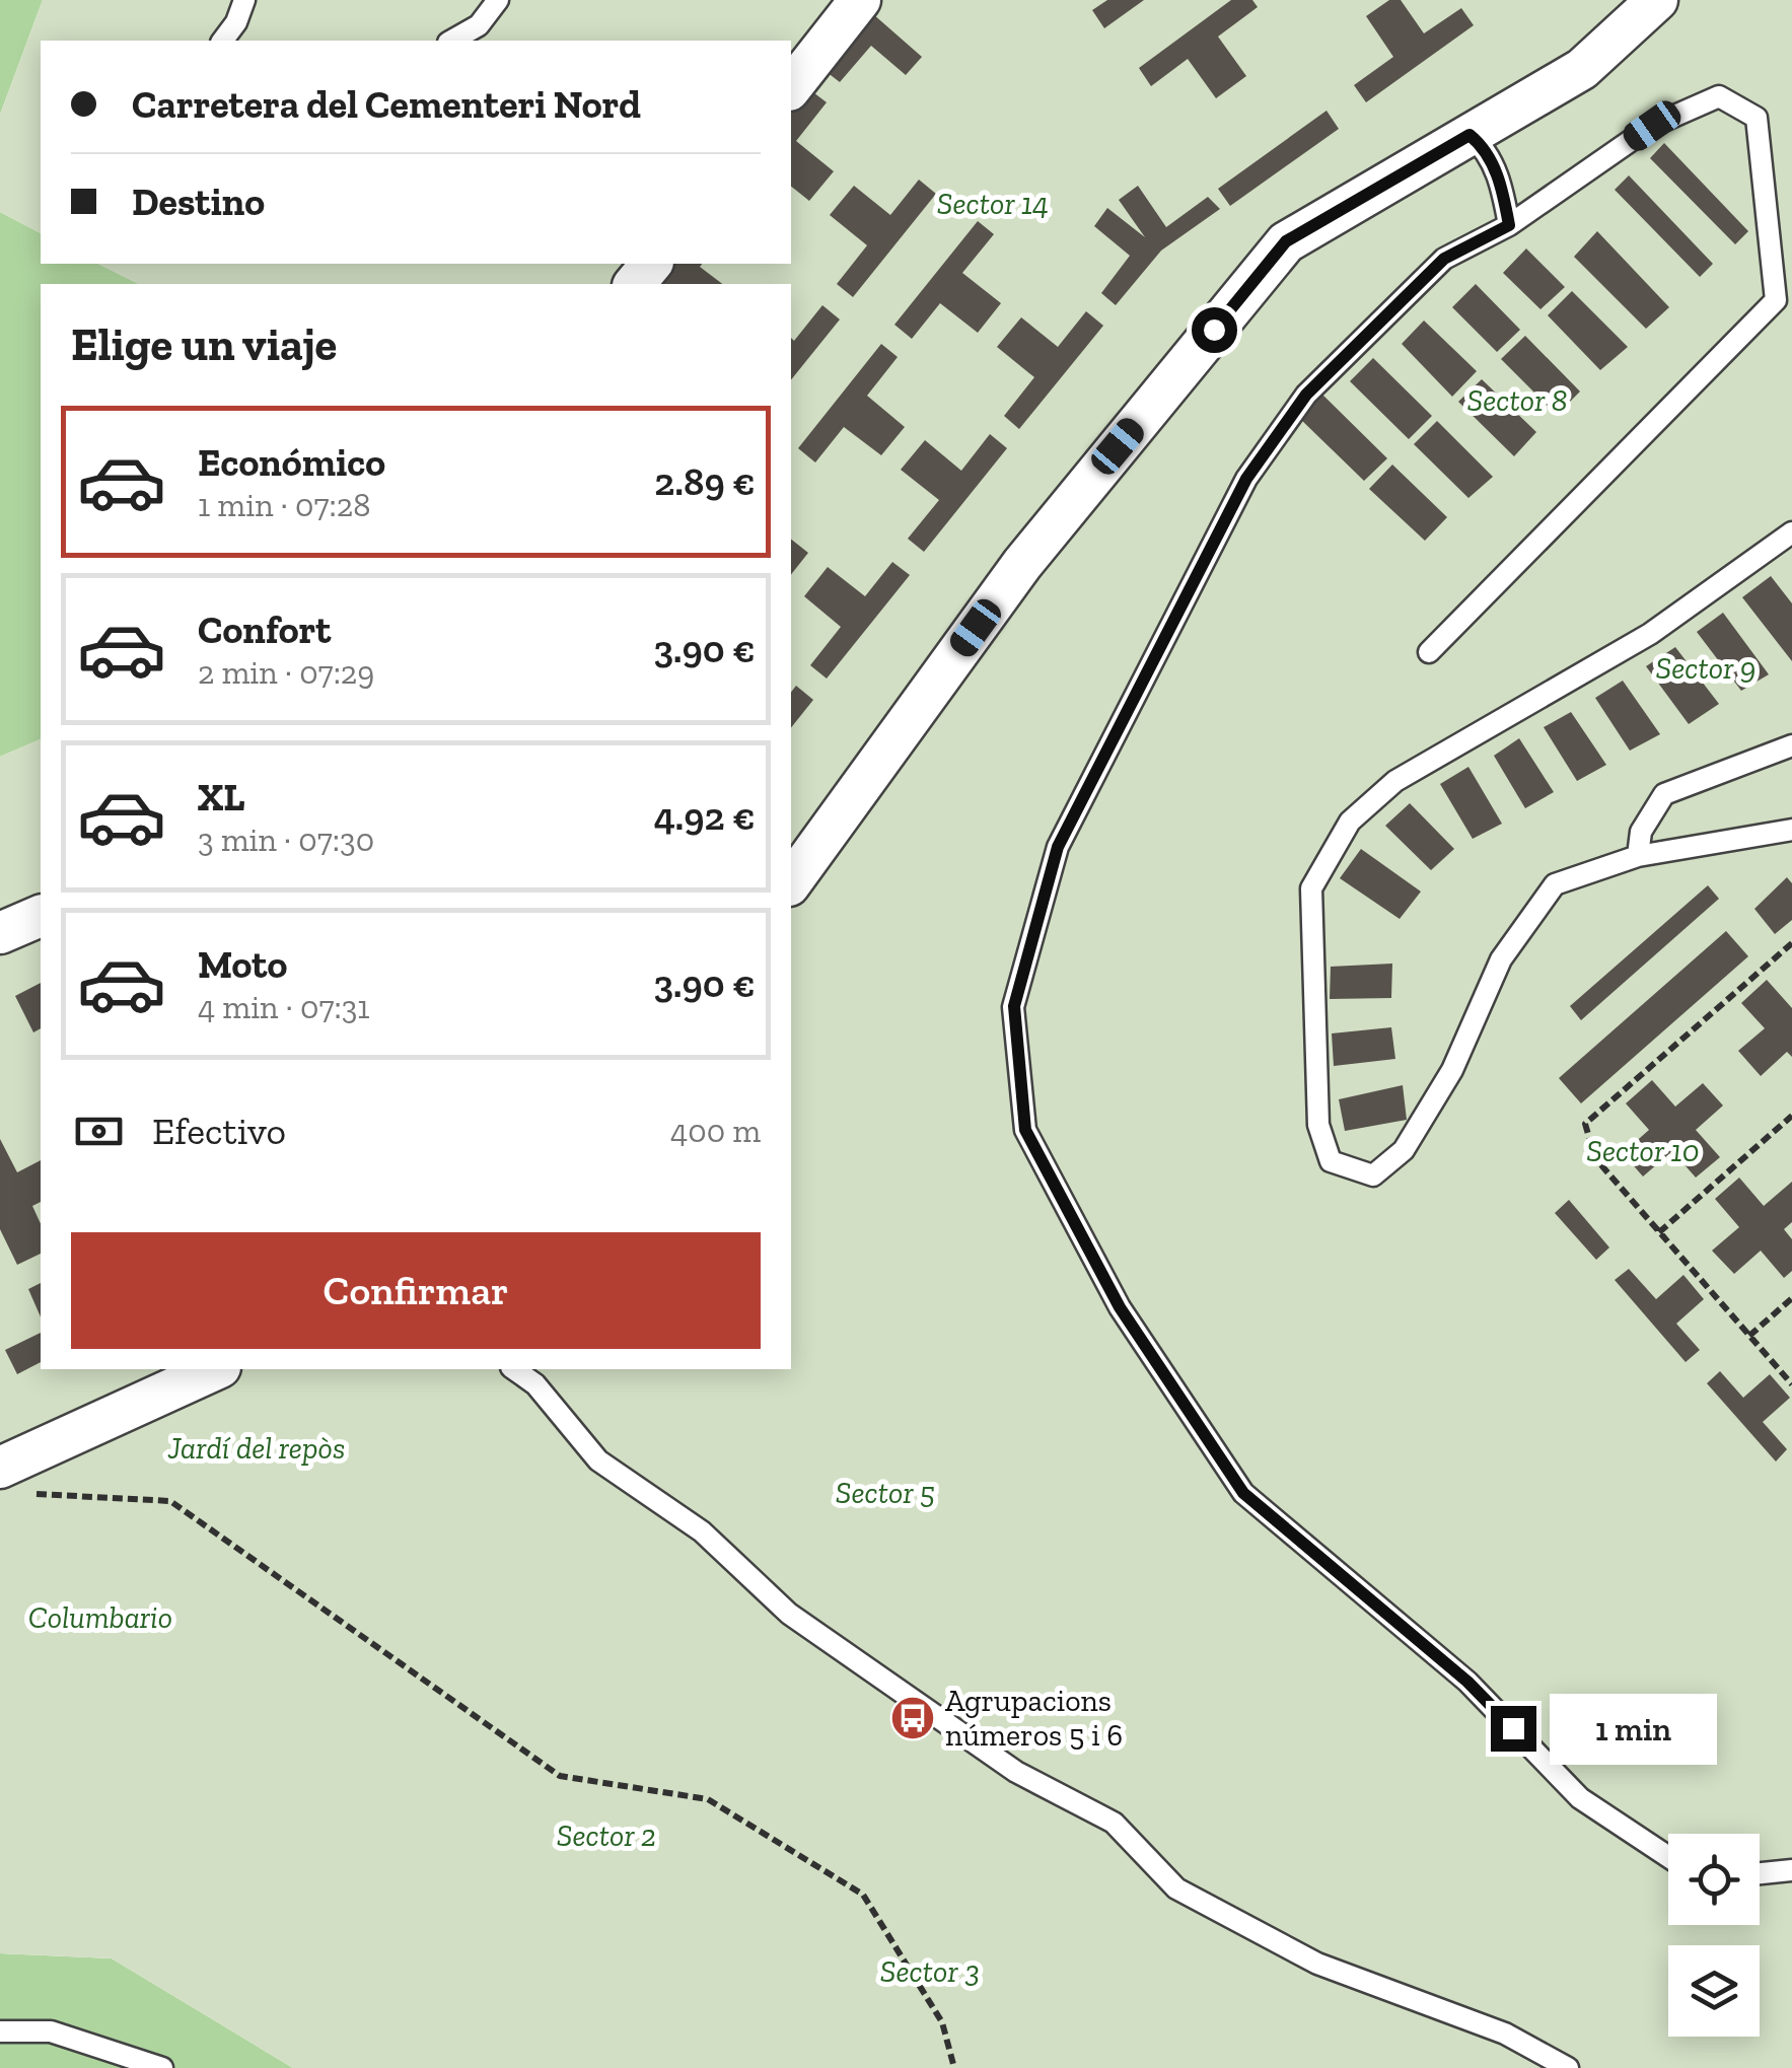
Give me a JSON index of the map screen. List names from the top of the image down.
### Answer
{
  "parks": [
    "Sector 14",
    "Sector 8",
    "Sector 9",
    "Sector 10",
    "Jardí del repòs",
    "Sector 5",
    "Columbario",
    "Sector 2",
    "Sector 3"
  ],
  "places": {
    "bus stop": ["Agrupacions números 5 i 6"]
  },
  "page": {
    "banner": ["Carretera del Cementeri Nord", "Destino"],
    "heading": "Elige un viaje",
    "list": [
      {
        "name": "Económico",
        "note": "1 min · 07:28",
        "value": "2.89 €"
      },
      {
        "name": "Confort",
        "note": "2 min · 07:29",
        "value": "3.90 €"
      },
      {
        "name": "XL",
        "note": "3 min · 07:30",
        "value": "4.92 €"
      },
      {
        "name": "Moto",
        "note": "4 min · 07:31",
        "value": "3.90 €"
      }
    ],
    "pay": ["Efectivo", "400 m"],
    "buttons": "Confirmar",
    "bubble": "1 min"
  }
}
